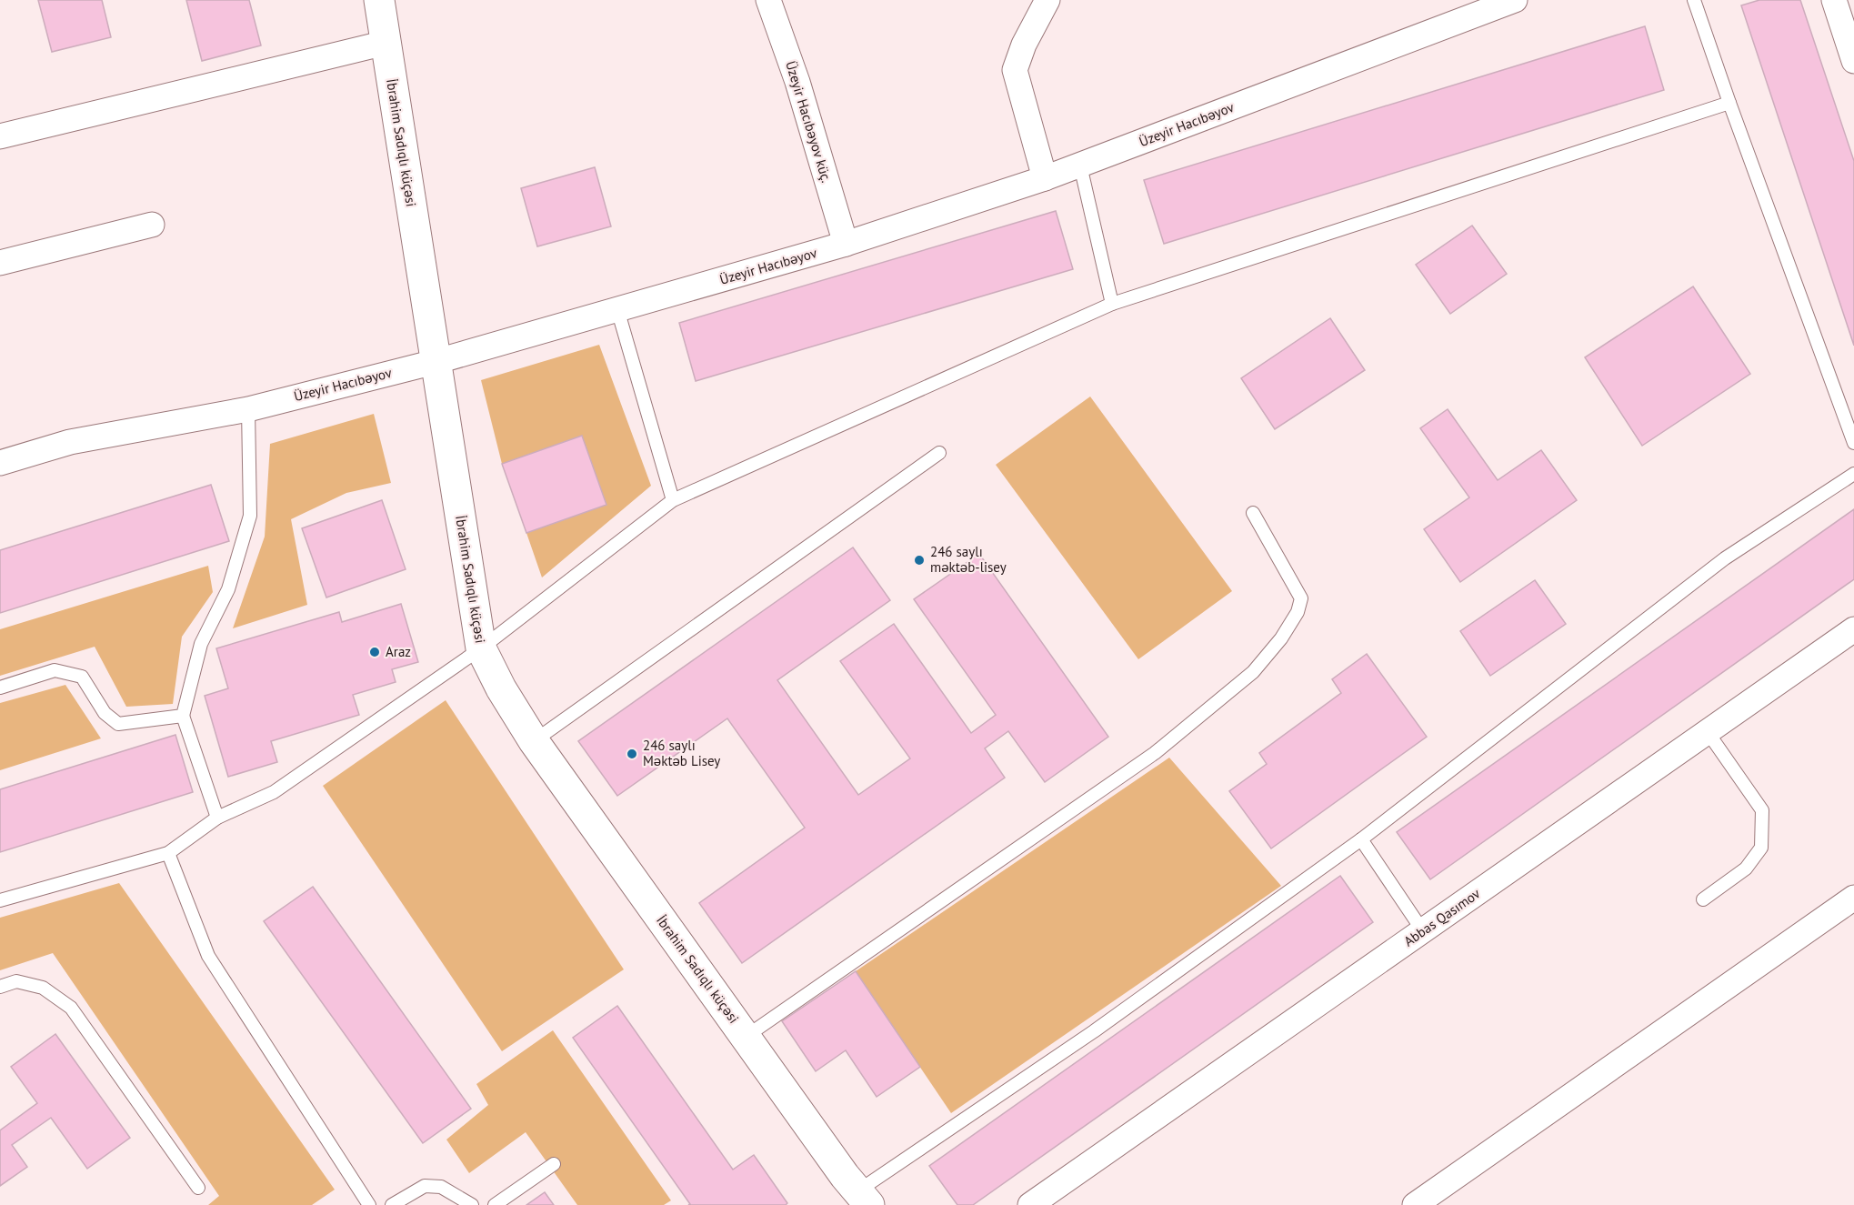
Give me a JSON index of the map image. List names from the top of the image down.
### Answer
{
  "streets": {
    "street": [
      "Üzeyir Hacıbəyov küç.",
      "Üzeyir Hacıbəyov",
      "İbrahim Sadıqlı küçəsi",
      "Abbas Qasımov"
    ]
  },
  "crossings": [
    ["Üzeyir Hacıbəyov küç.", "Üzeyir Hacıbəyov"],
    ["Üzeyir Hacıbəyov", "İbrahim Sadıqlı küçəsi"]
  ],
  "places": ["246 saylı məktəb-lisey", "Araz", "246 saylı Məktəb Lisey"]
}
